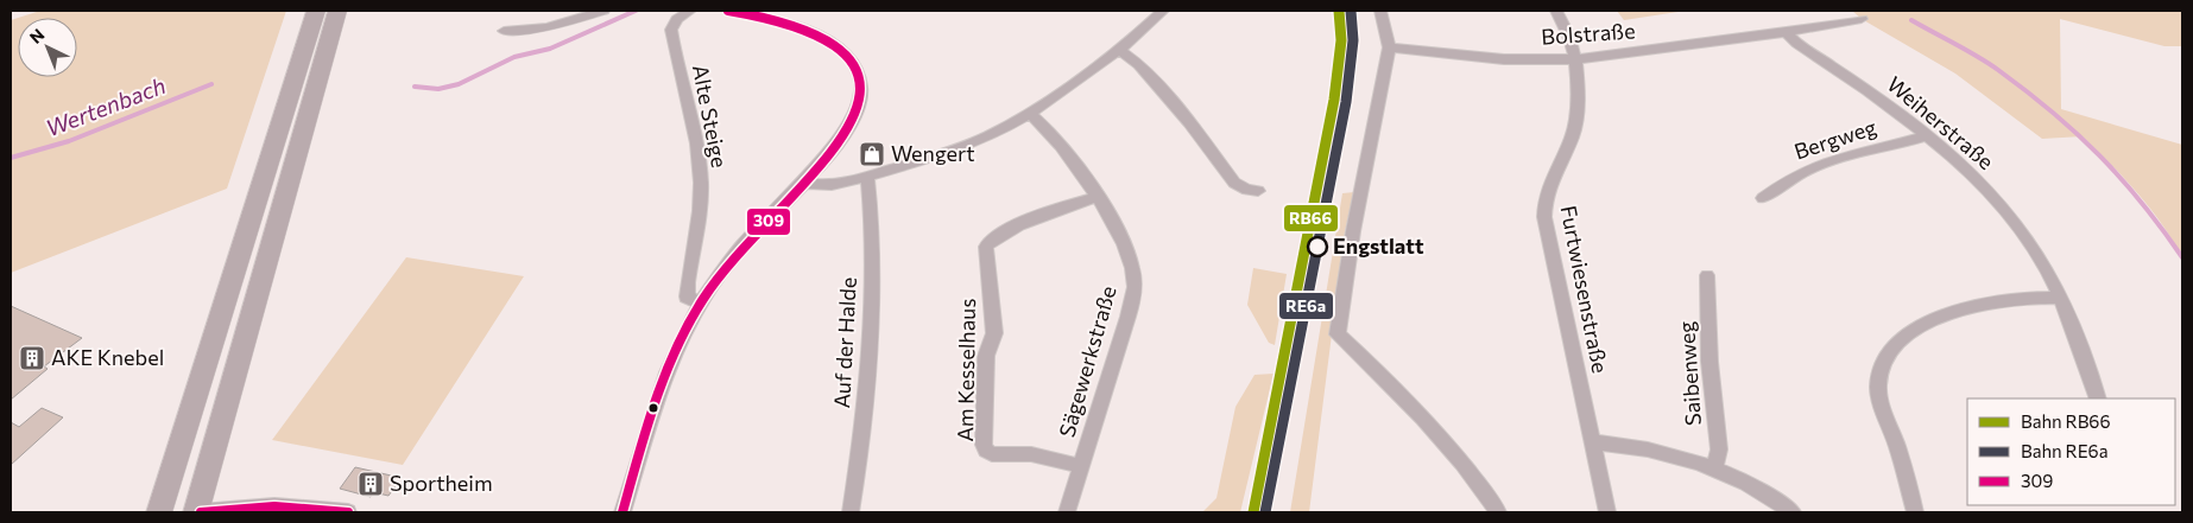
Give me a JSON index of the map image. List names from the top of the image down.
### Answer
{
  "streets": {
    "street": [
      "Bolstraße",
      "Alte Steige",
      "Weiherstraße",
      "Bergweg",
      "Furtwiesenstraße",
      "Auf der Halde",
      "Sägewerkstraße",
      "Am Kesselhaus",
      "Saibenweg"
    ]
  },
  "crossings": [
    ["Bolstraße", "Weiherstraße"],
    ["Bolstraße", "Furtwiesenstraße"],
    ["Weiherstraße", "Bergweg"],
    ["Sägewerkstraße", "Am Kesselhaus"]
  ],
  "water": ["Wertenbach"],
  "places": {
    "shop": ["Wengert"],
    "other": ["Engstlatt"],
    "building": ["AKE Knebel", "Sportheim"]
  },
  "lines": ["rail line RB66", "rail line RE6a", "transit line 309"],
  "legend": ["Bahn RB66", "Bahn RE6a", "309"],
  "north": "top left"
}
